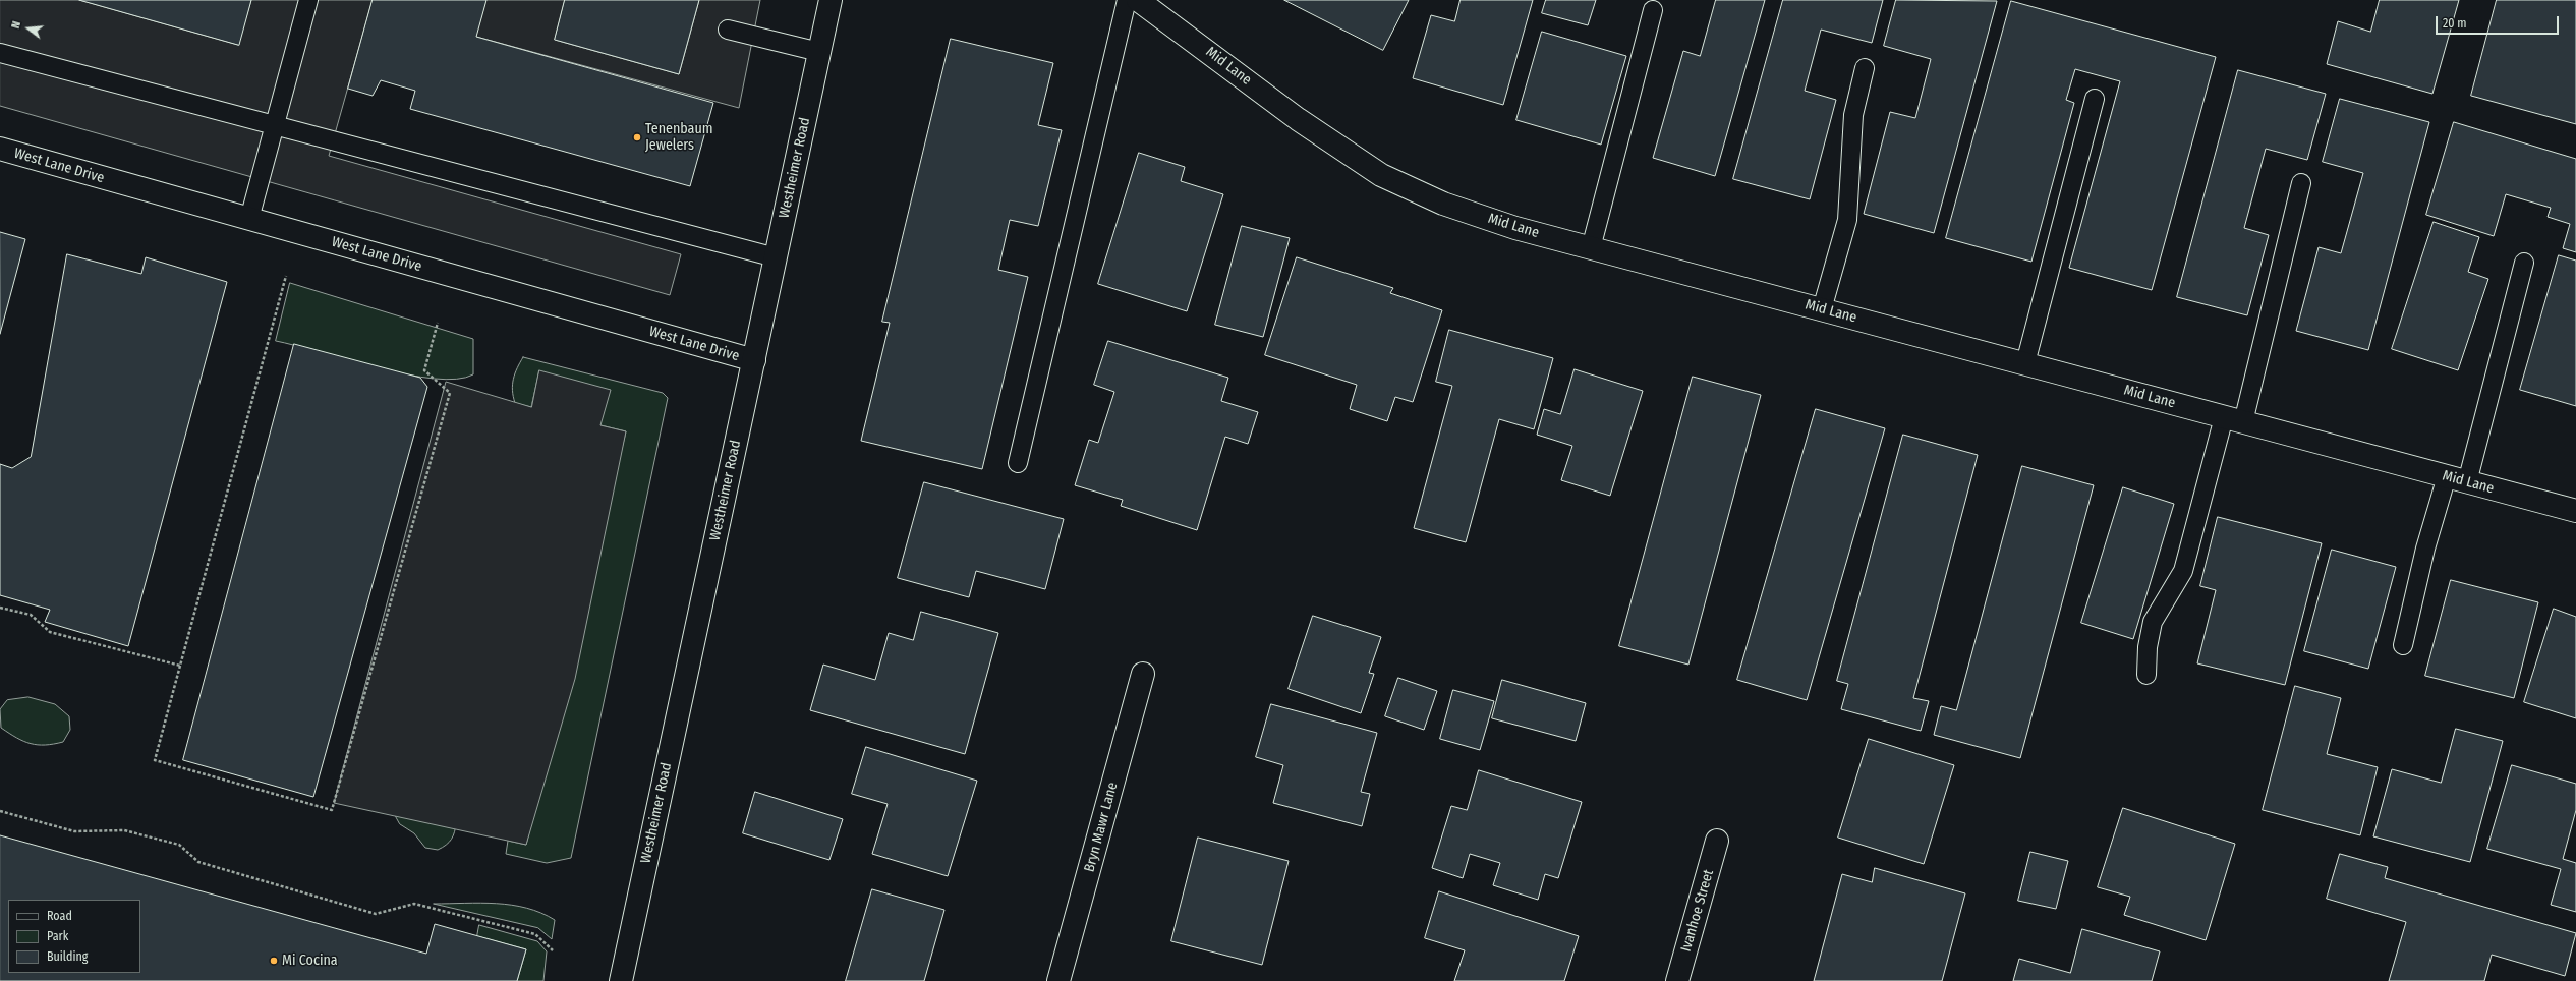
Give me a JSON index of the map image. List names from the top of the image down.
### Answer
{
  "streets": {
    "street": [
      "Mid Lane",
      "West Lane Drive",
      "Westheimer Road",
      "Bryn Mawr Lane",
      "Ivanhoe Street"
    ]
  },
  "crossings": [
    ["West Lane Drive", "Westheimer Road"]
  ],
  "places": ["Tenenbaum Jewelers", "Mi Cocina"],
  "legend": ["Road", "Park", "Building"],
  "scale_bar": "20 m",
  "north": "left"
}
